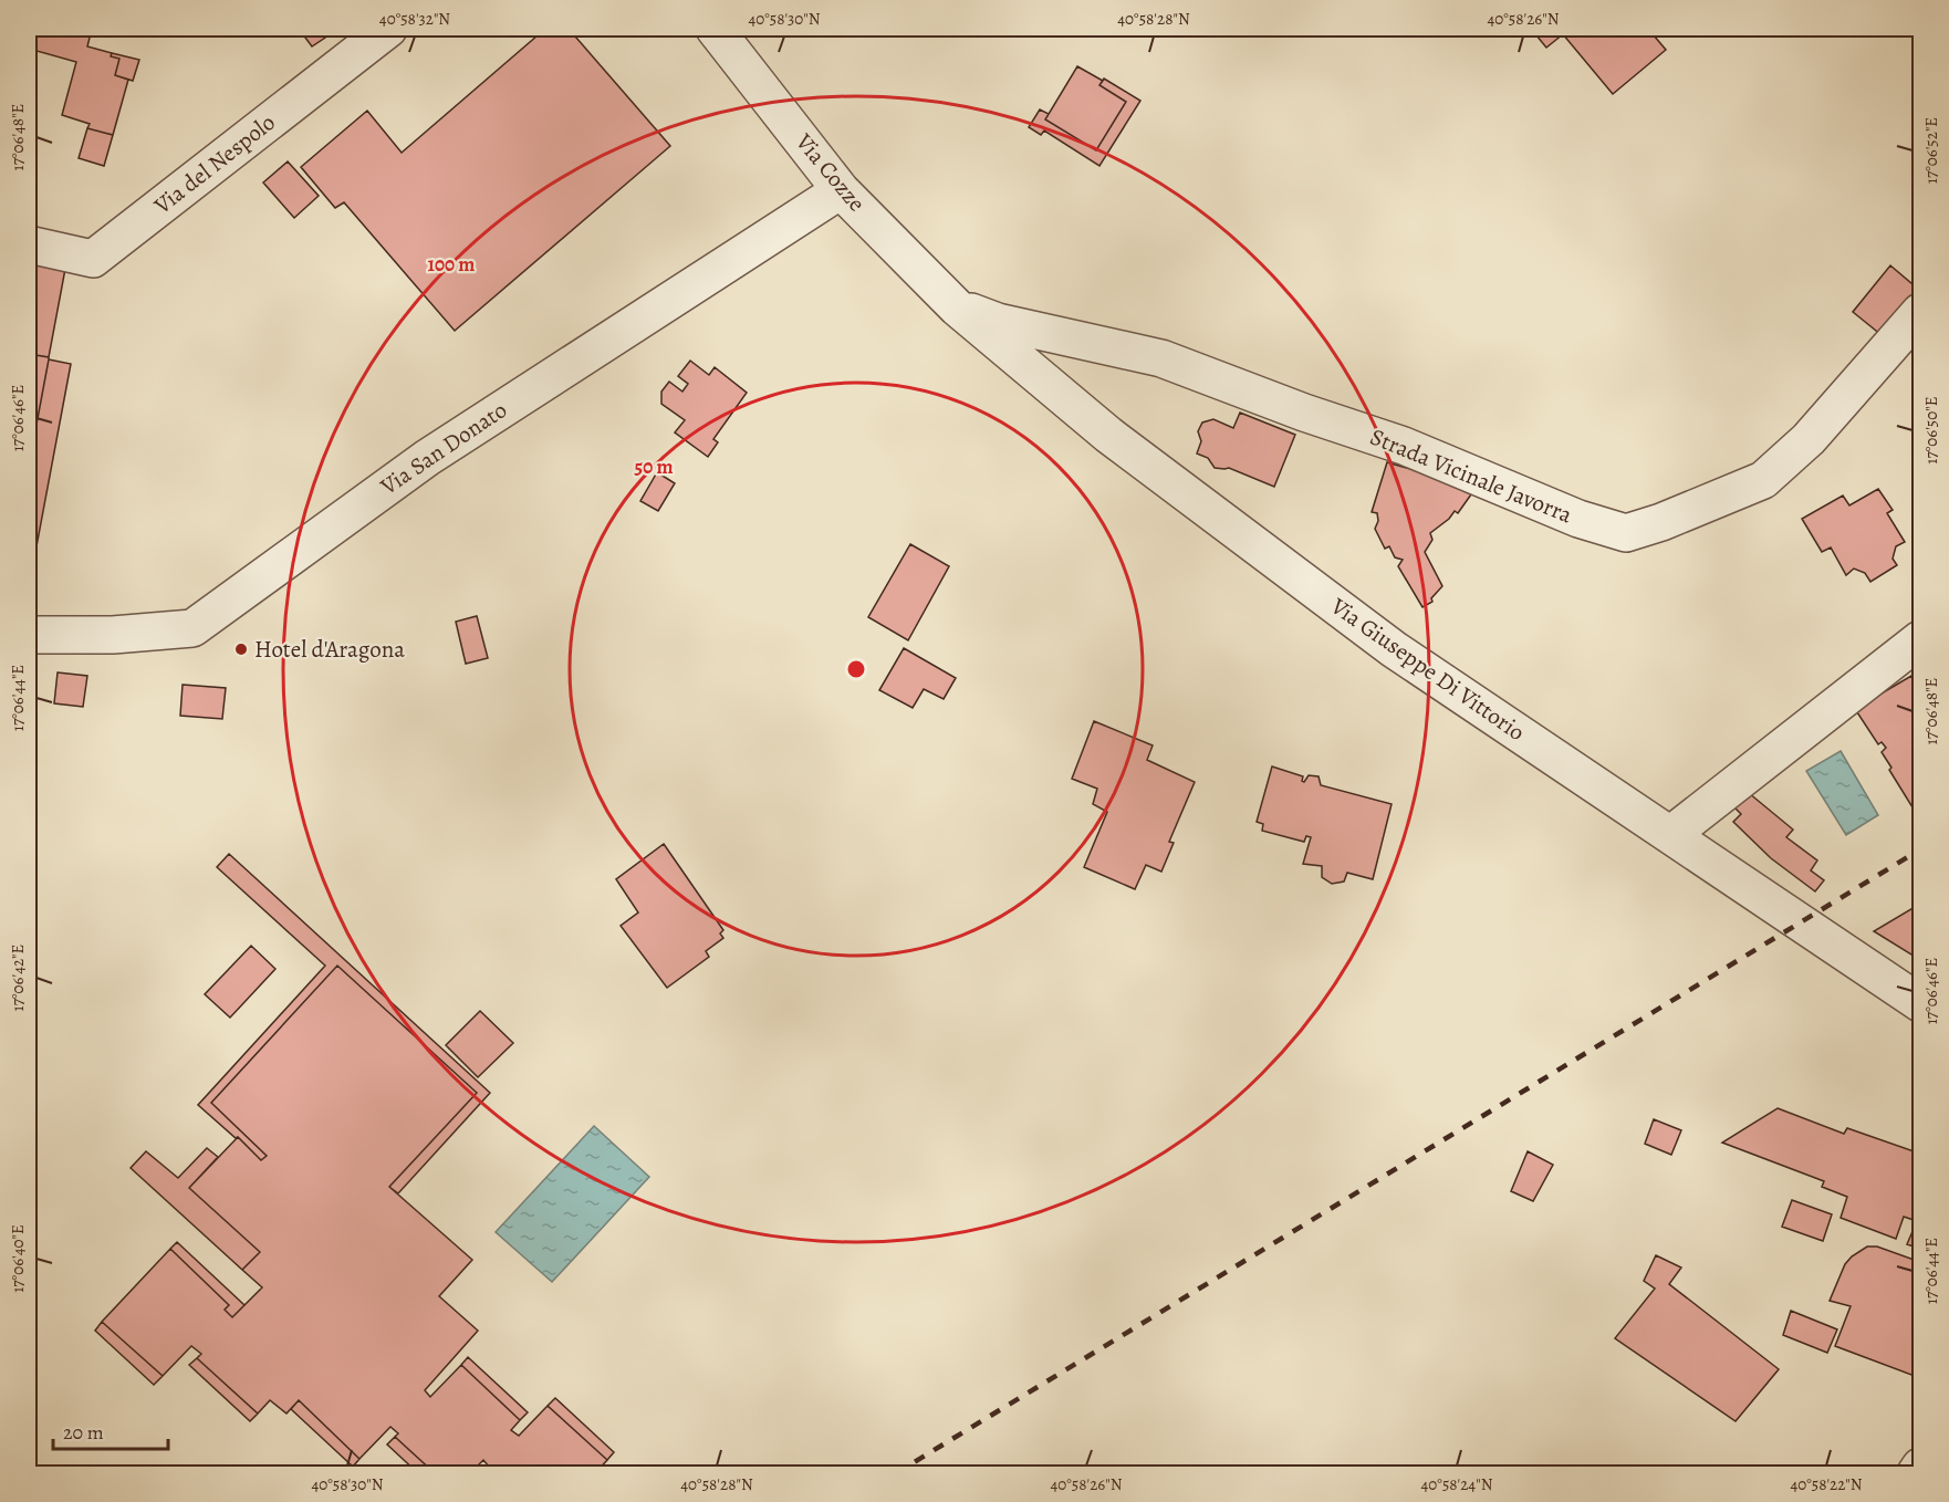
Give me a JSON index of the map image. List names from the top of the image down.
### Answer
{
  "streets": {
    "street": [
      "Via del Nespolo",
      "Via Cozze",
      "Via San Donato",
      "Strada Vicinale Javorra",
      "Via Giuseppe Di Vittorio"
    ]
  },
  "crossings": [
    ["Via Cozze", "Via San Donato"],
    ["Via Cozze", "Strada Vicinale Javorra"],
    ["Via Cozze", "Via Giuseppe Di Vittorio"],
    ["Strada Vicinale Javorra", "Via Giuseppe Di Vittorio"]
  ],
  "places": ["Hotel d'Aragona"],
  "scale_bar": "20 m",
  "coordinates": [
    "40°58'32\"N",
    "40°58'30\"N",
    "40°58'28\"N",
    "40°58'26\"N",
    "17°06'48\"E",
    "17°06'52\"E",
    "17°06'46\"E",
    "17°06'50\"E",
    "17°06'44\"E",
    "17°06'42\"E",
    "17°06'40\"E",
    "40°58'24\"N",
    "40°58'22\"N"
  ],
  "rings": ["100 m", "50 m"]
}
